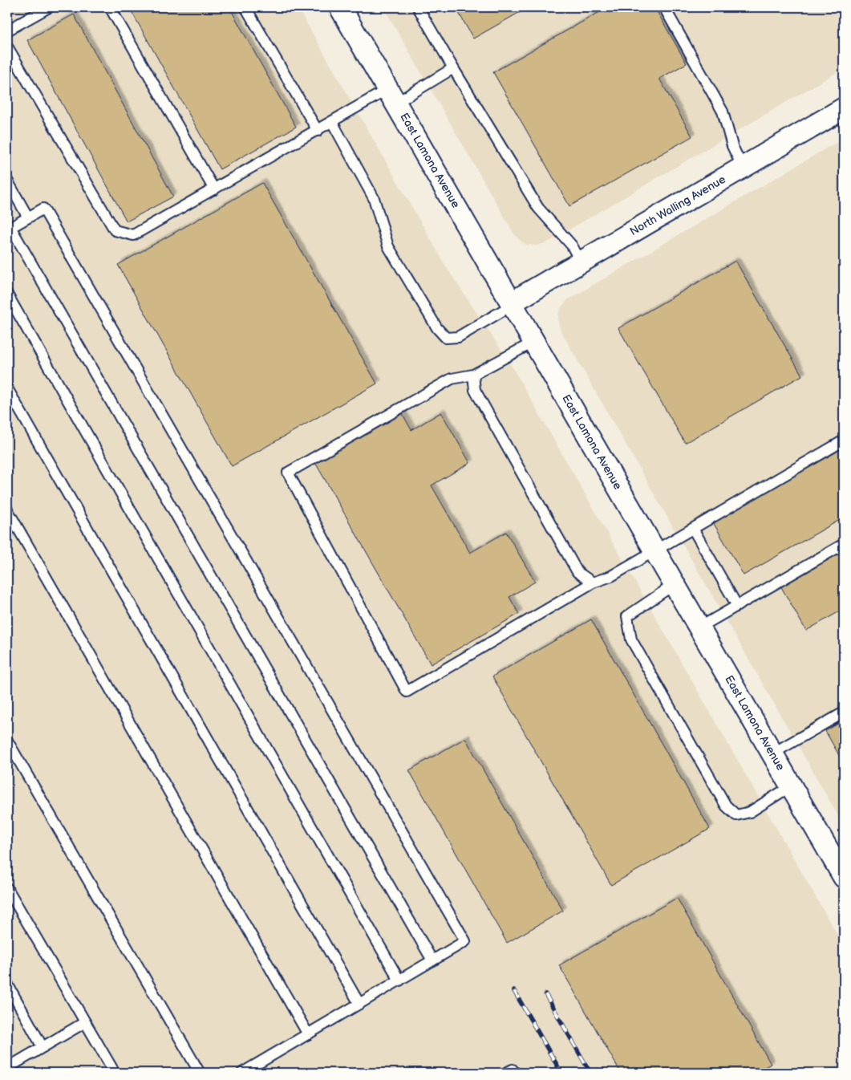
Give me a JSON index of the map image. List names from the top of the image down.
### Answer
{
  "streets": {
    "street": ["East Lamona Avenue", "North Walling Avenue"]
  },
  "crossings": [
    ["East Lamona Avenue", "North Walling Avenue"]
  ]
}
